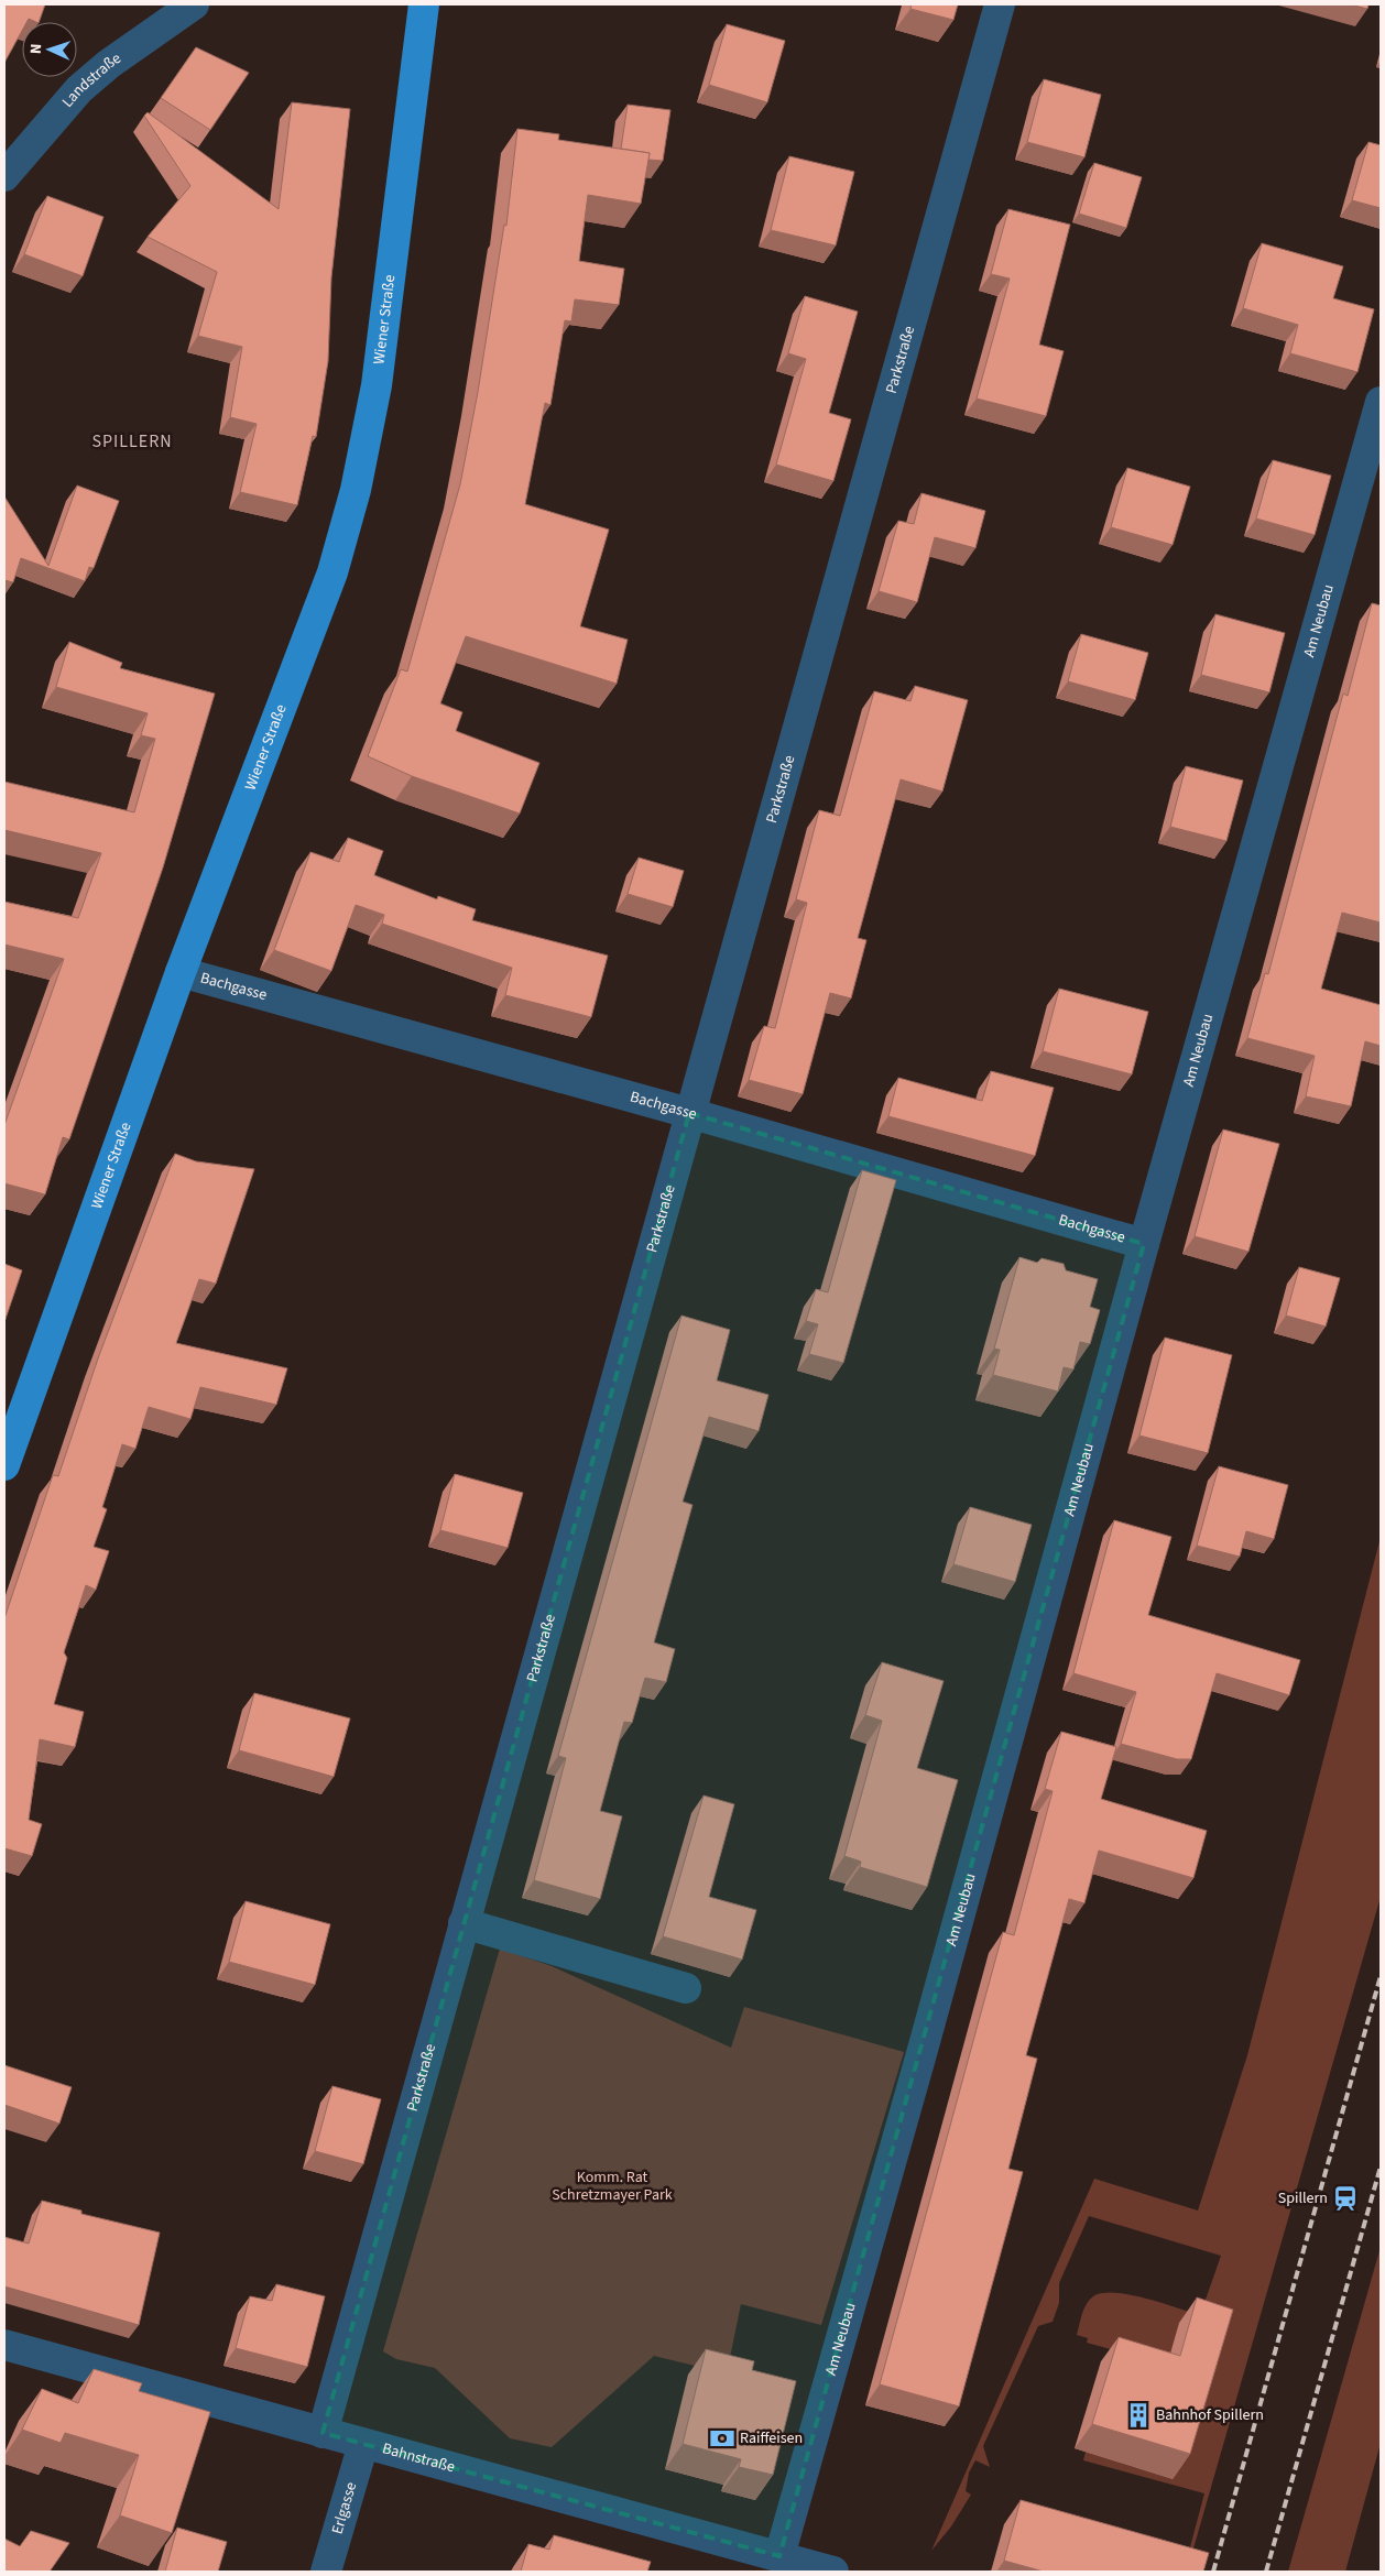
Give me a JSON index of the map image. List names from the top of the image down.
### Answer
{
  "streets": {
    "main road": ["Wiener Straße"],
    "street": [
      "Landstraße",
      "Parkstraße",
      "Am Neubau",
      "Bachgasse",
      "Bahnstraße",
      "Erlgasse"
    ]
  },
  "crossings": [
    ["Wiener Straße", "Bachgasse"],
    ["Parkstraße", "Bachgasse"],
    ["Parkstraße", "Bahnstraße"],
    ["Am Neubau", "Bachgasse"],
    ["Am Neubau", "Bahnstraße"],
    ["Bahnstraße", "Erlgasse"]
  ],
  "districts": ["SPILLERN"],
  "parks": ["Komm. Rat Schretzmayer Park"],
  "places": {
    "station": ["Spillern"],
    "building": ["Bahnhof Spillern"],
    "bank": ["Raiffeisen"]
  },
  "north": "left"
}
